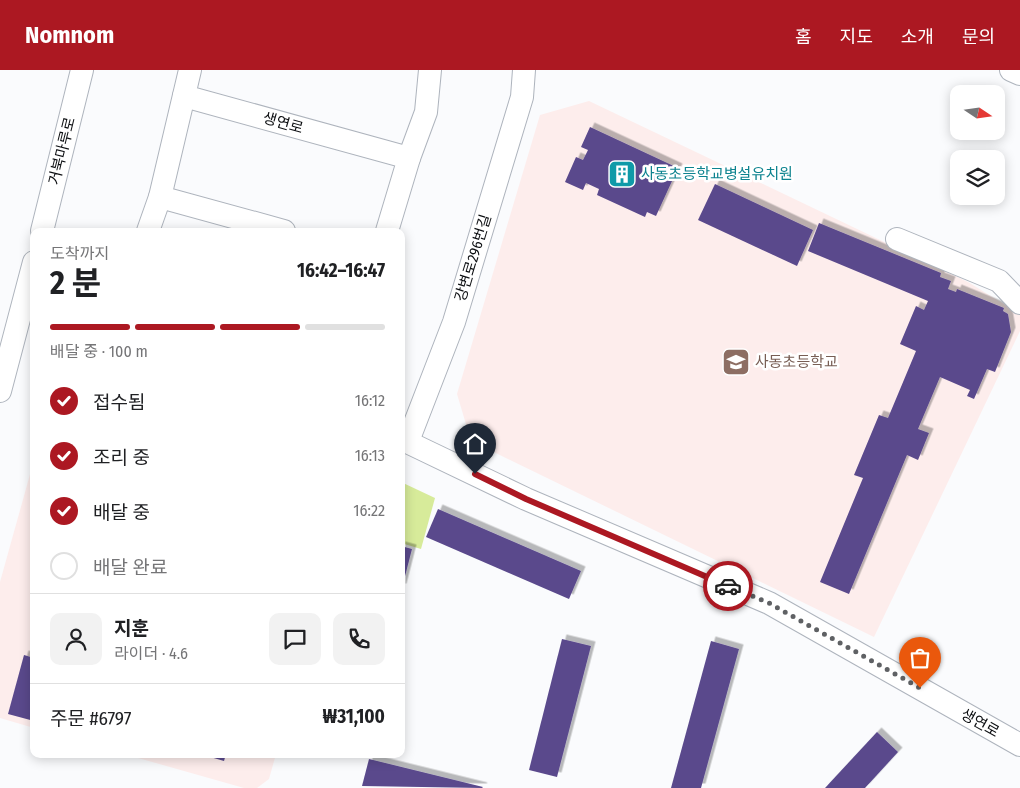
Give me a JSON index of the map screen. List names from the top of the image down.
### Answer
{
  "streets": {
    "street": ["생연로", "거북마루로", "강변로296번길"]
  },
  "places": {
    "building": ["사동초등학교병설유치원"],
    "school or university": ["사동초등학교"]
  },
  "north": "right",
  "page": {
    "header": "Nomnom",
    "nav": [
      "홈",
      "지도",
      "소개",
      "문의"
    ],
    "heading": ["2 분", "도착까지", "16:42–16:47"],
    "panel": [
      "지훈",
      "라이더 · 4.6",
      "주문 #6797",
      "₩31,100"
    ],
    "bar": "배달 중 · 100 m",
    "list": [
      ["접수됨", "16:12"],
      ["조리 중", "16:13"],
      ["배달 중", "16:22"],
      "배달 완료"
    ]
  }
}
